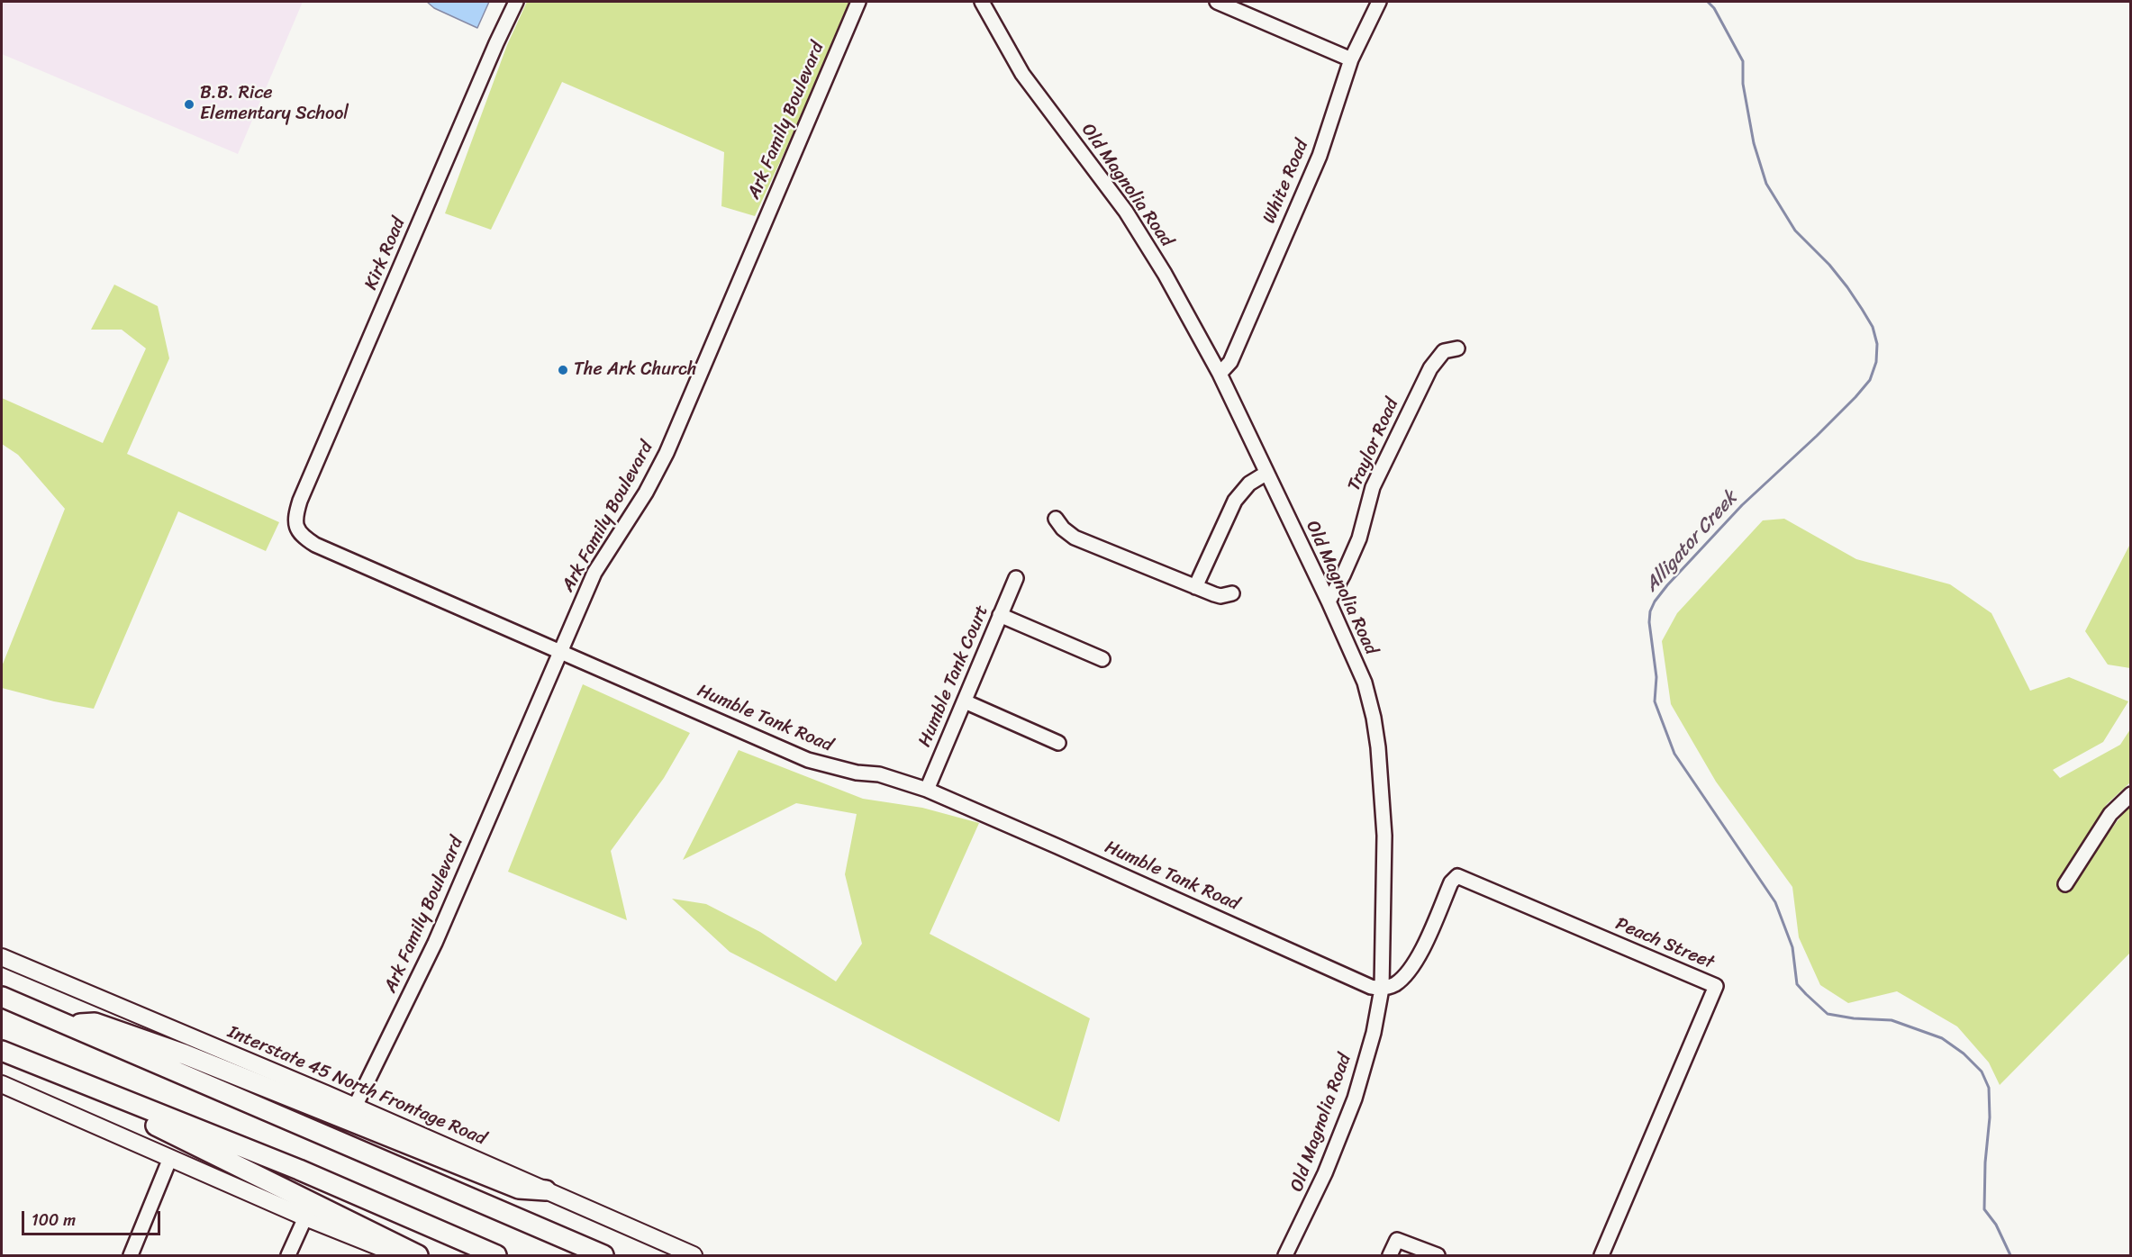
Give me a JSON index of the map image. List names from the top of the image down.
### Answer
{
  "streets": {
    "main road": ["Interstate 45 North Frontage Road"],
    "street": [
      "Ark Family Boulevard",
      "White Road",
      "Old Magnolia Road",
      "Kirk Road",
      "Traylor Road",
      "Humble Tank Court",
      "Humble Tank Road",
      "Peach Street"
    ]
  },
  "crossings": [
    ["Ark Family Boulevard", "Humble Tank Road"],
    ["Ark Family Boulevard", "Interstate 45 North Frontage Road"],
    ["White Road", "Old Magnolia Road"],
    ["Old Magnolia Road", "Traylor Road"],
    ["Old Magnolia Road", "Humble Tank Road"],
    ["Old Magnolia Road", "Peach Street"],
    ["Kirk Road", "Humble Tank Road"],
    ["Humble Tank Court", "Humble Tank Road"],
    ["Humble Tank Road", "Peach Street"]
  ],
  "water": ["Alligator Creek"],
  "places": ["B.B. Rice Elementary School", "The Ark Church"],
  "scale_bar": "100 m"
}
